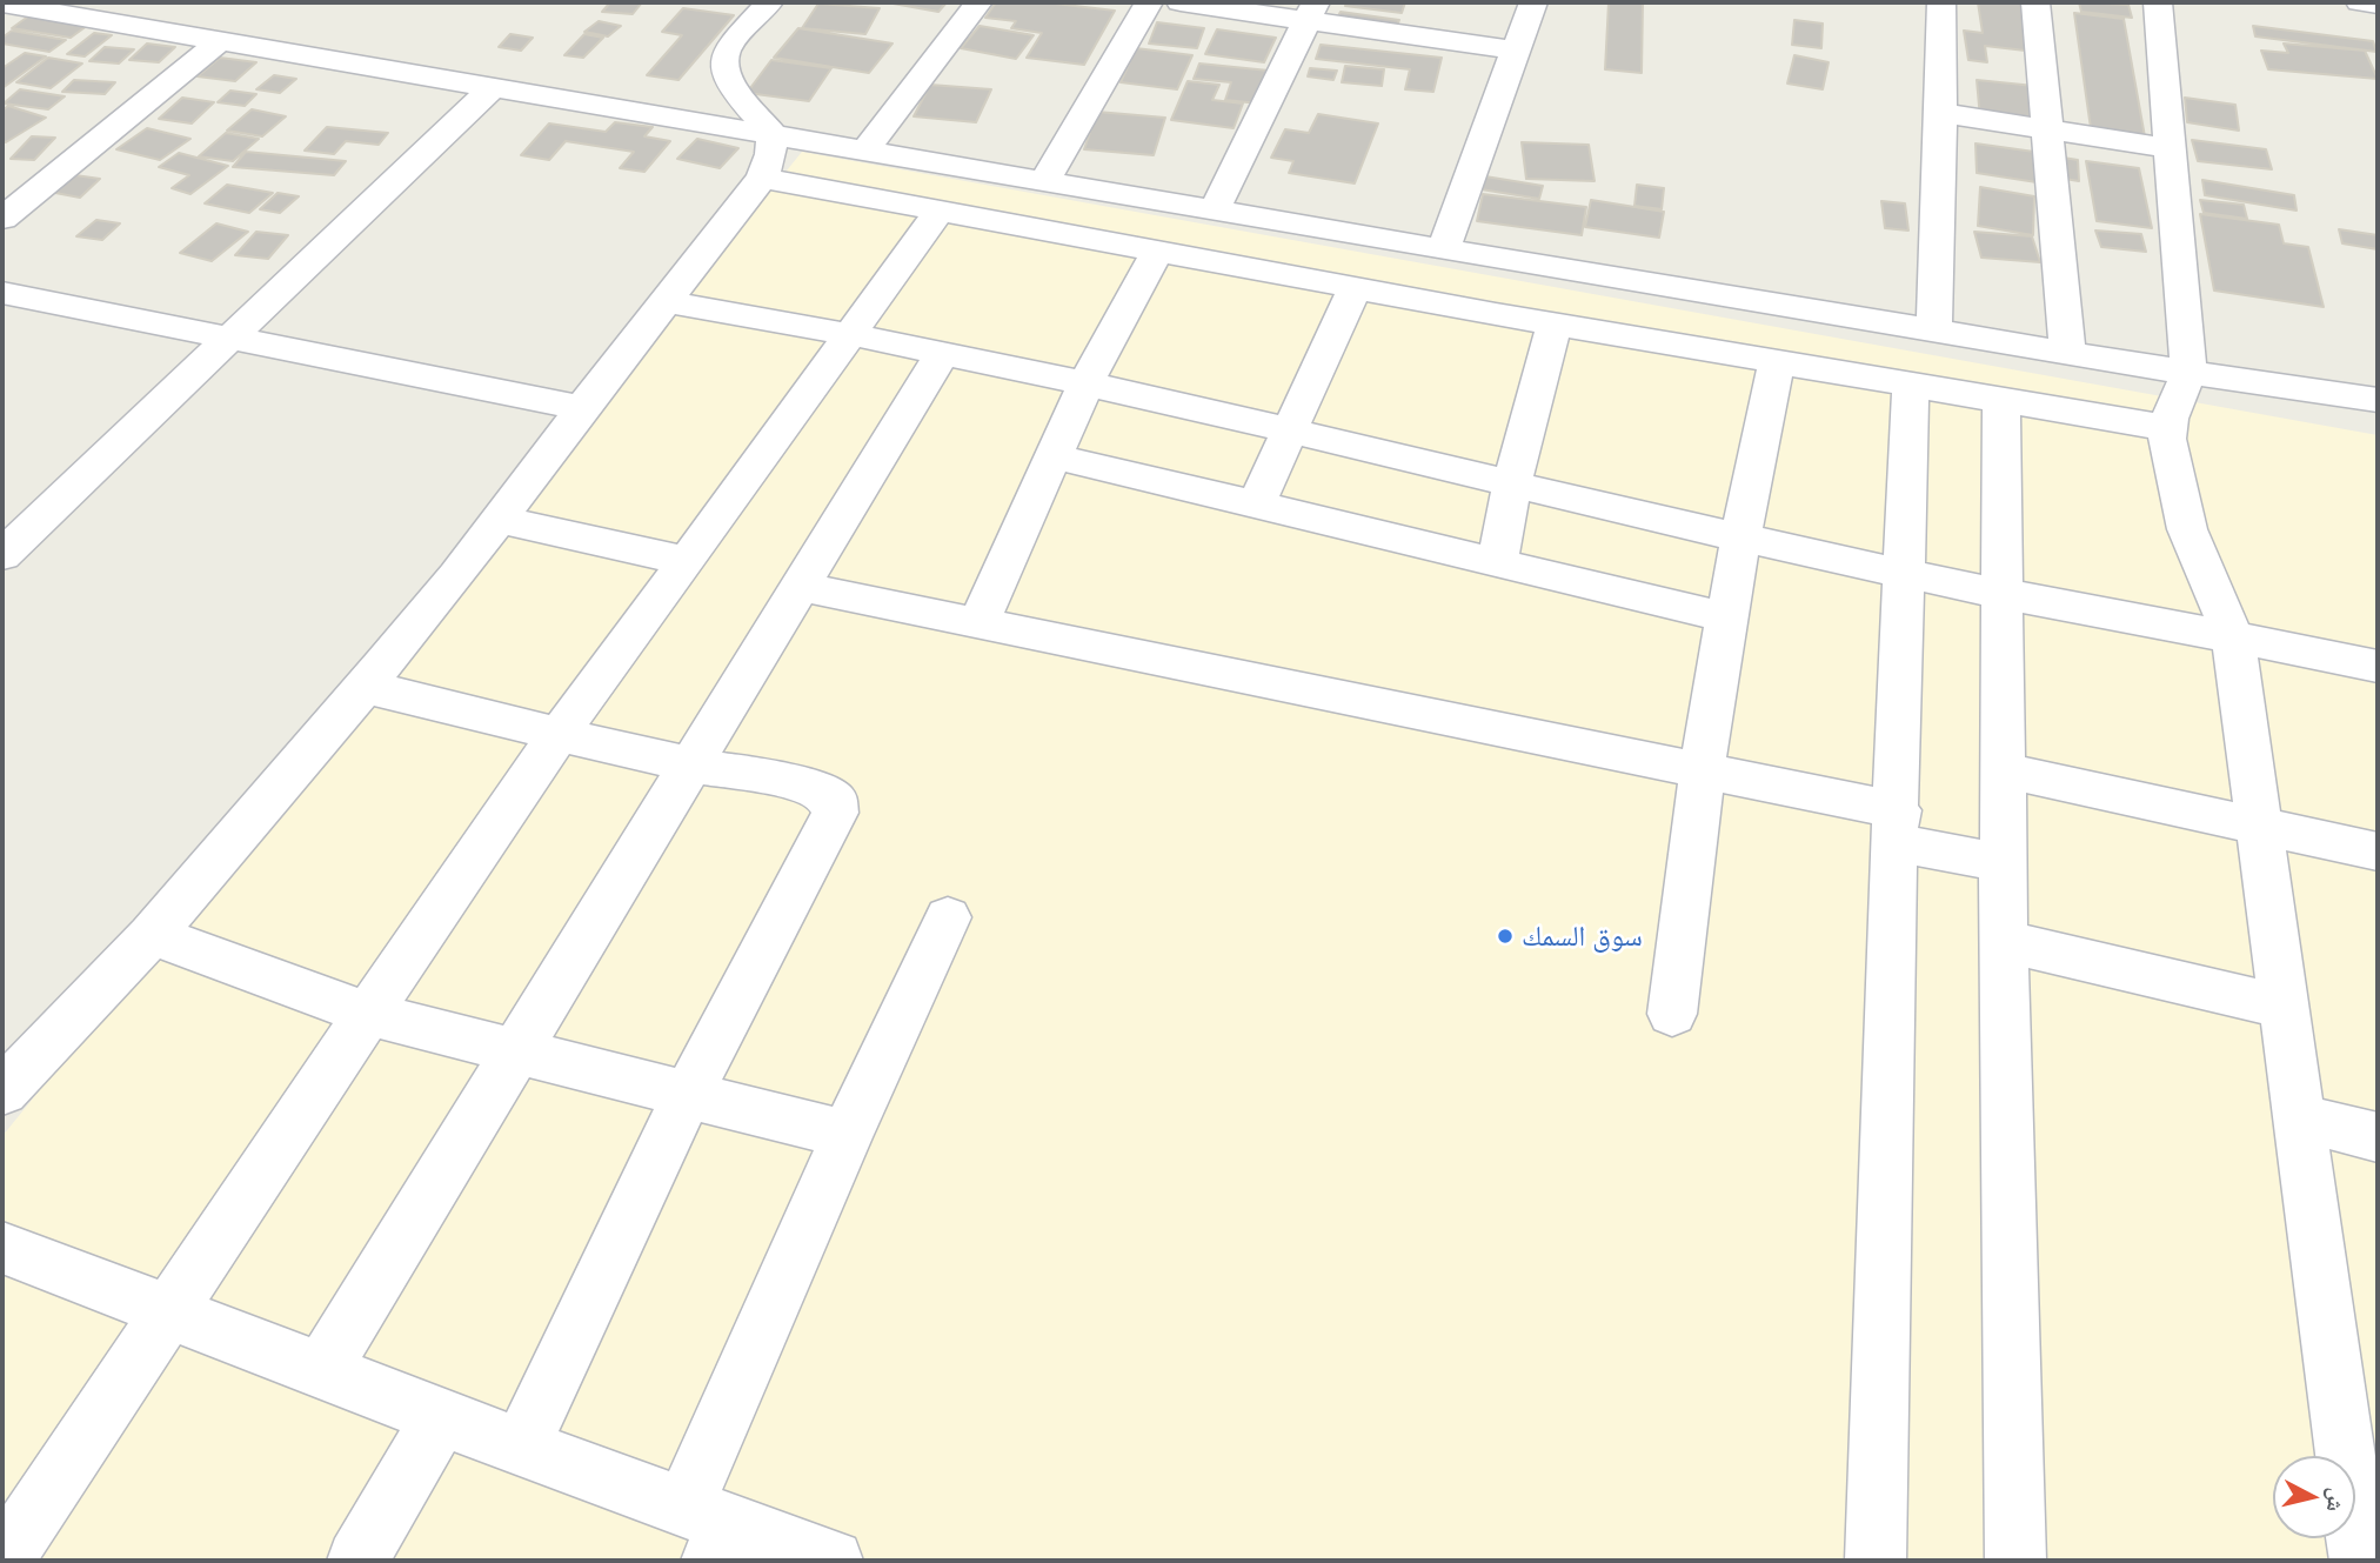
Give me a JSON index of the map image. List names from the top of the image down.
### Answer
{
  "places": ["سوق السمك"],
  "north": "right"
}
